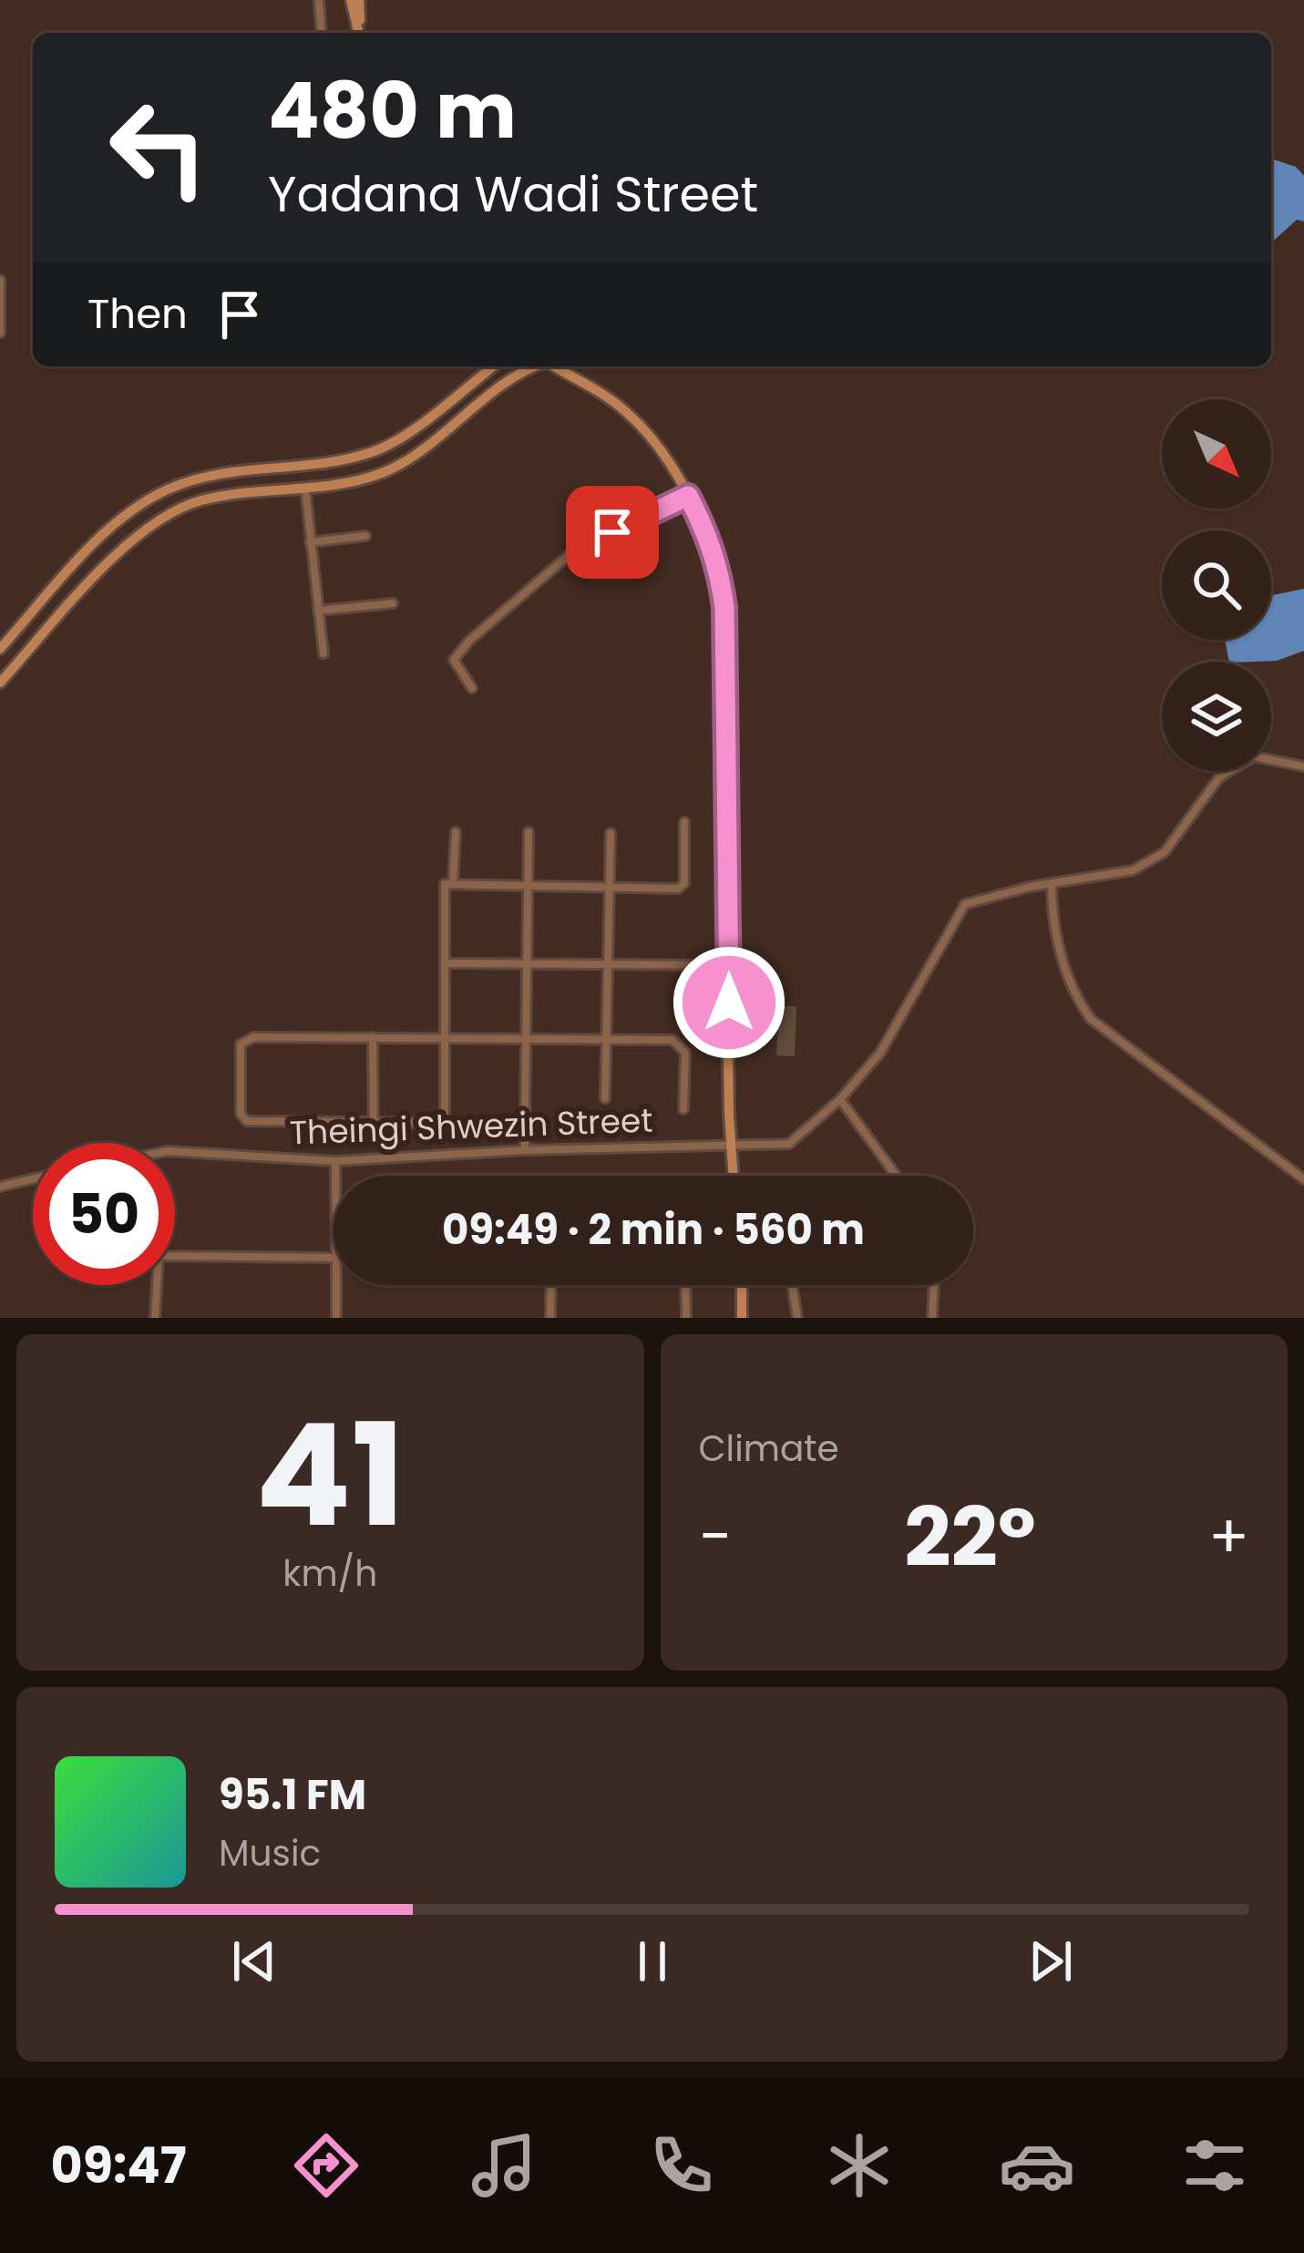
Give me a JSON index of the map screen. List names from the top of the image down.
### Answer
{
  "streets": {
    "street": ["Theingi Shwezin Street"]
  },
  "north": "bottom right",
  "page": {
    "turn": ["480 m", "Yadana Wadi Street"],
    "then": "Then",
    "limit": "50",
    "trip": "09:49 · 2 min · 560 m",
    "tile": [
      ["41", "km/h"],
      "Climate"
    ],
    "heat": ["−", "22°", "+"],
    "song": ["95.1 FM", "Music"],
    "tabs": "09:47"
  }
}
